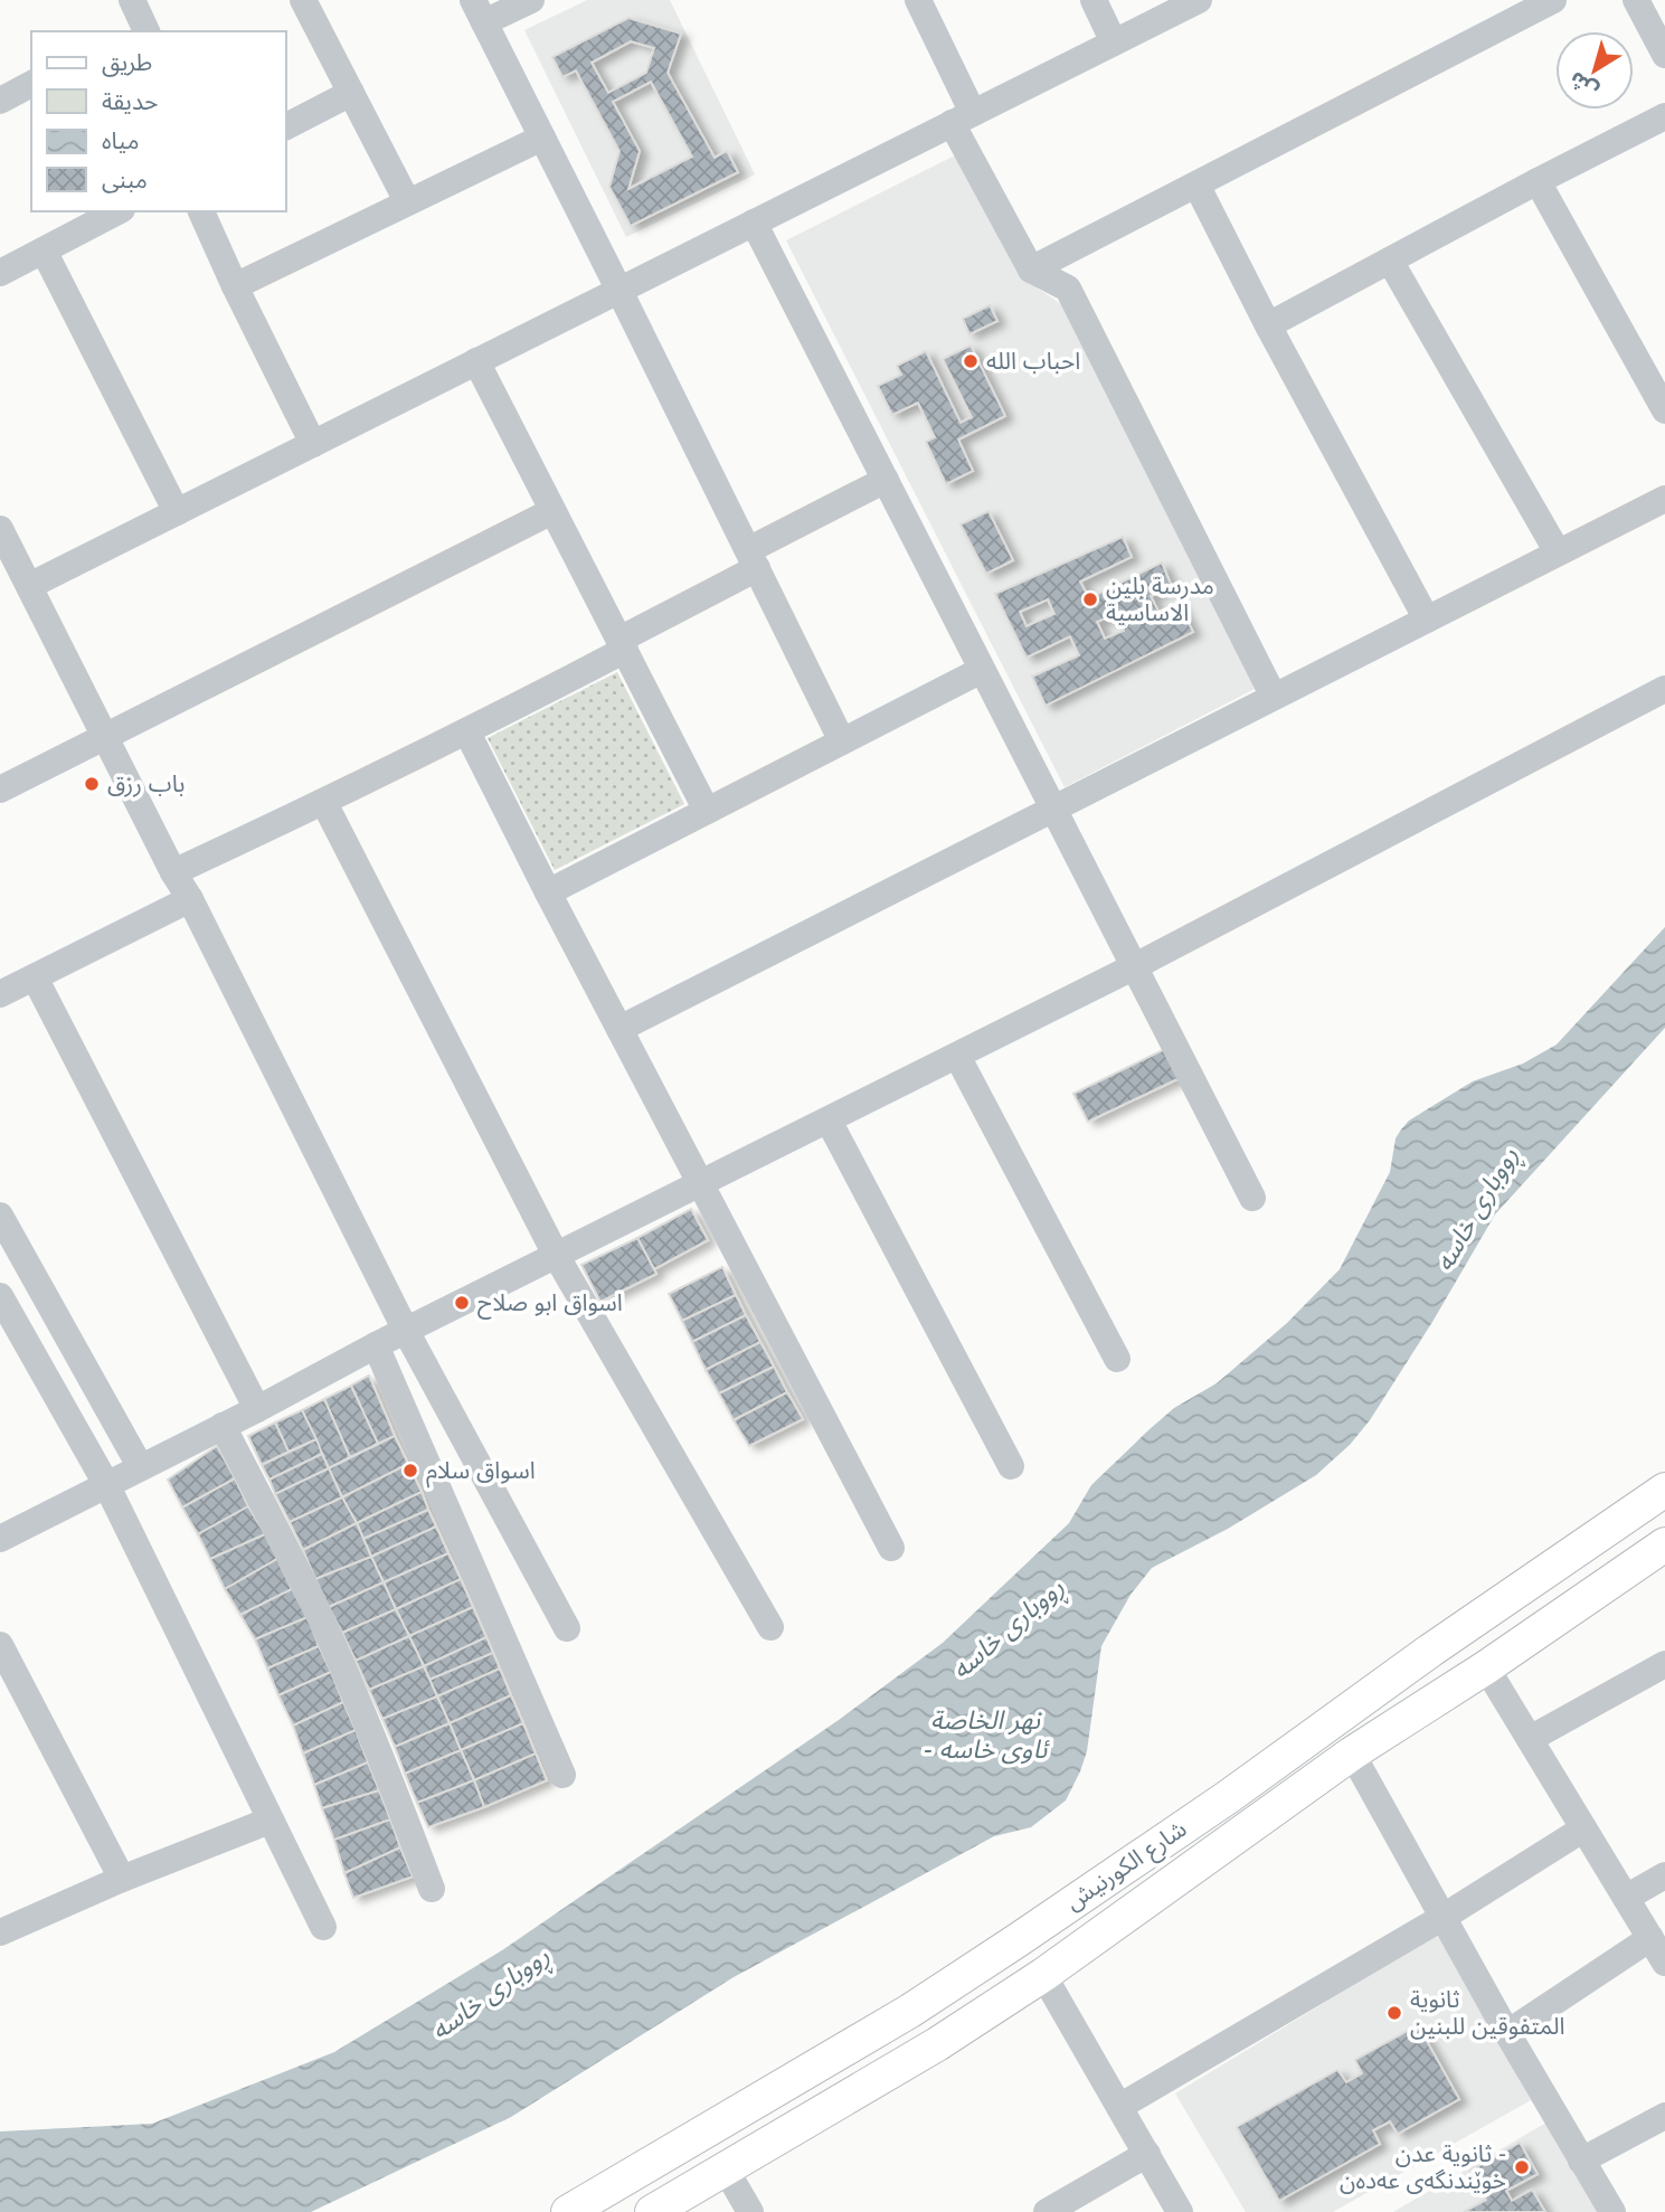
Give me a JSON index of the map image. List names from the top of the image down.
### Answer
{
  "streets": {
    "main road": ["شارع الكورنيش"]
  },
  "water": ["ڕووباری خاسە", "نهر الخاصة - ئاوی خاسە"],
  "places": [
    "احباب الله",
    "مدرسة بلين الاساسية",
    "باب رزق",
    "اسواق ابو صلاح",
    "اسواق سلام",
    "ثانوية المتفوقين للبنين",
    "ثانوية عدن - خوێندنگەی عەدەن"
  ],
  "legend": [
    "طريق",
    "حديقة",
    "مياه",
    "مبنى"
  ],
  "north": "bottom left"
}
